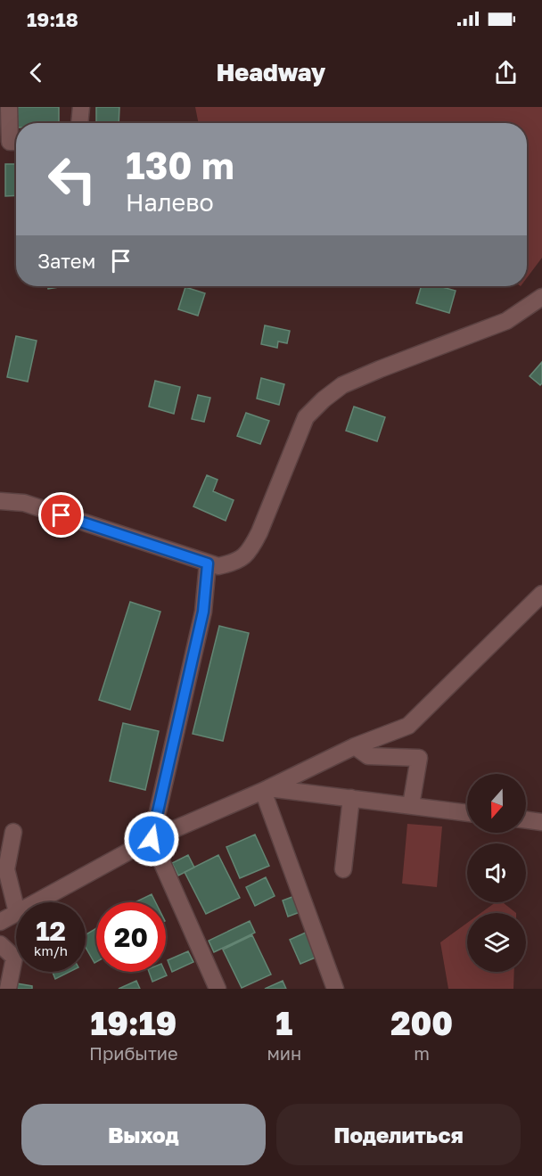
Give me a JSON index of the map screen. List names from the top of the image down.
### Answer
{
  "north": "bottom",
  "page": {
    "status": "19:18",
    "header": "Headway",
    "turn": ["130 m", "Налево"],
    "then": "Затем",
    "speed": "12 km/h",
    "limit": "20",
    "eta": [
      "19:19",
      "Прибытие",
      "1",
      "мин",
      "200",
      "m"
    ],
    "buttons": ["Выход", "Поделиться"]
  }
}
